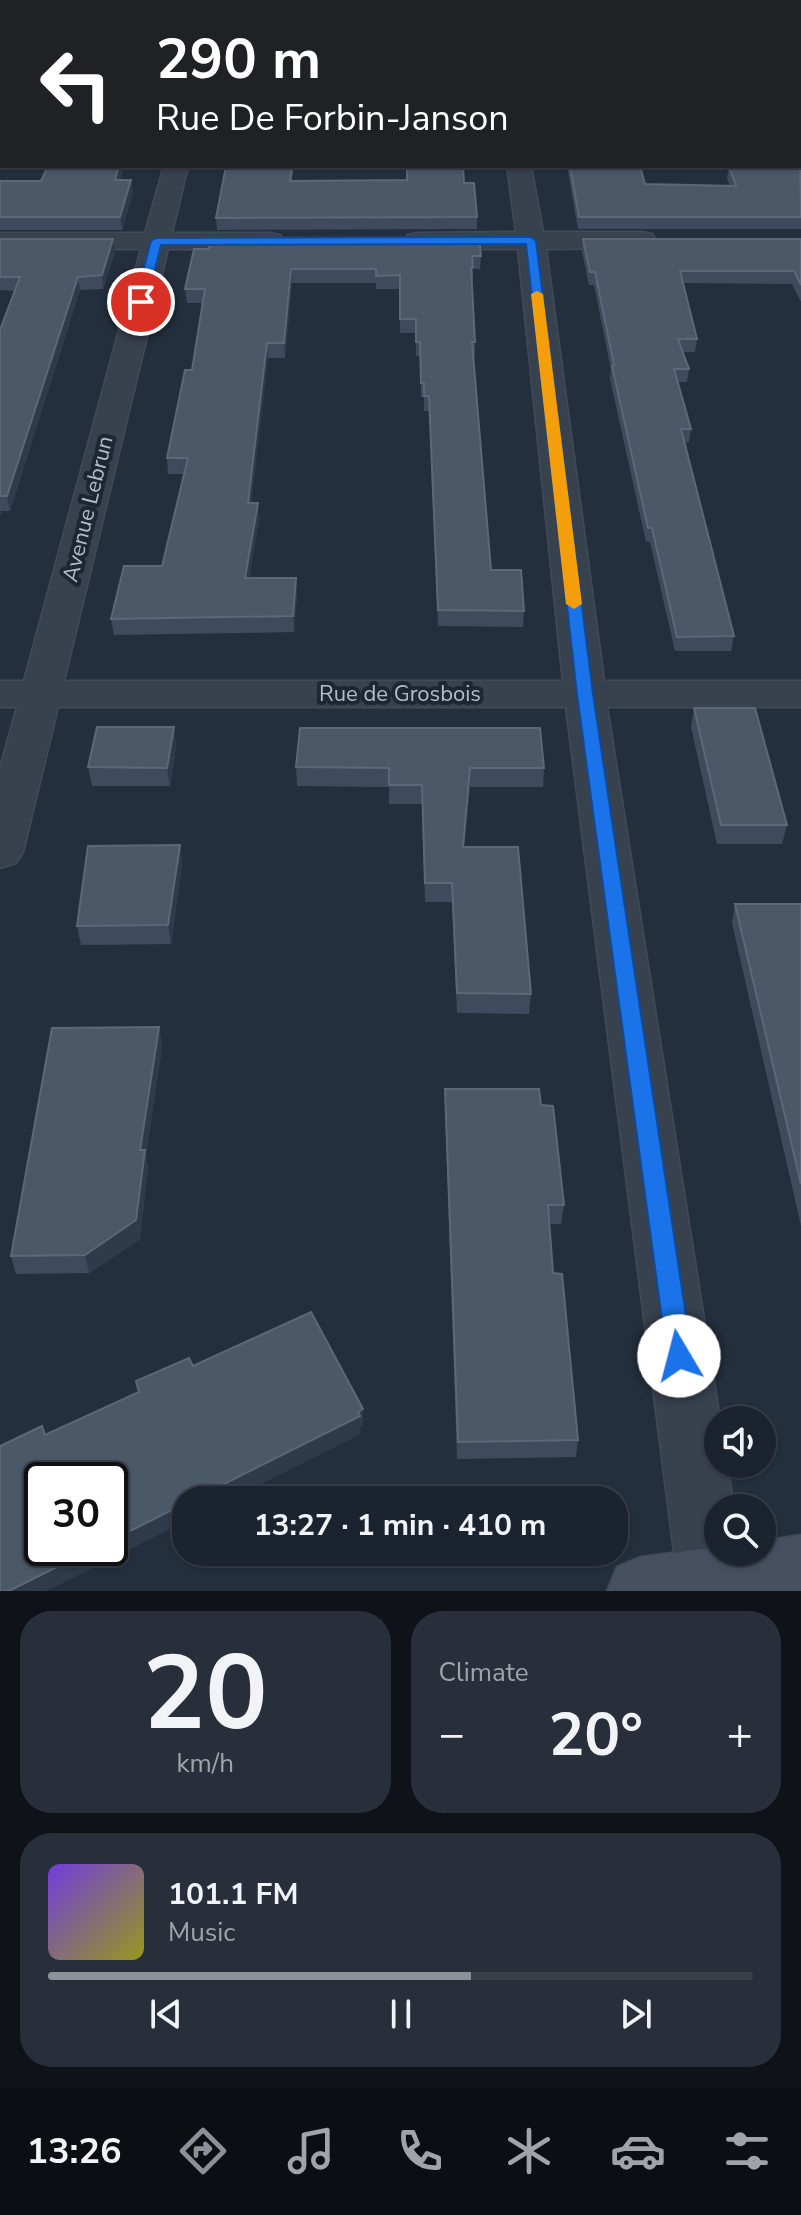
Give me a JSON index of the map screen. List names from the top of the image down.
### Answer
{
  "streets": {
    "street": ["Avenue Lebrun", "Rue de Grosbois"]
  },
  "crossings": [
    ["Avenue Lebrun", "Rue de Grosbois"]
  ],
  "page": {
    "turn": ["290 m", "Rue De Forbin-Janson"],
    "limit": "30",
    "trip": "13:27 · 1 min · 410 m",
    "tile": [
      ["20", "km/h"],
      "Climate"
    ],
    "heat": ["−", "20°", "+"],
    "song": ["101.1 FM", "Music"],
    "tabs": "13:26"
  }
}
